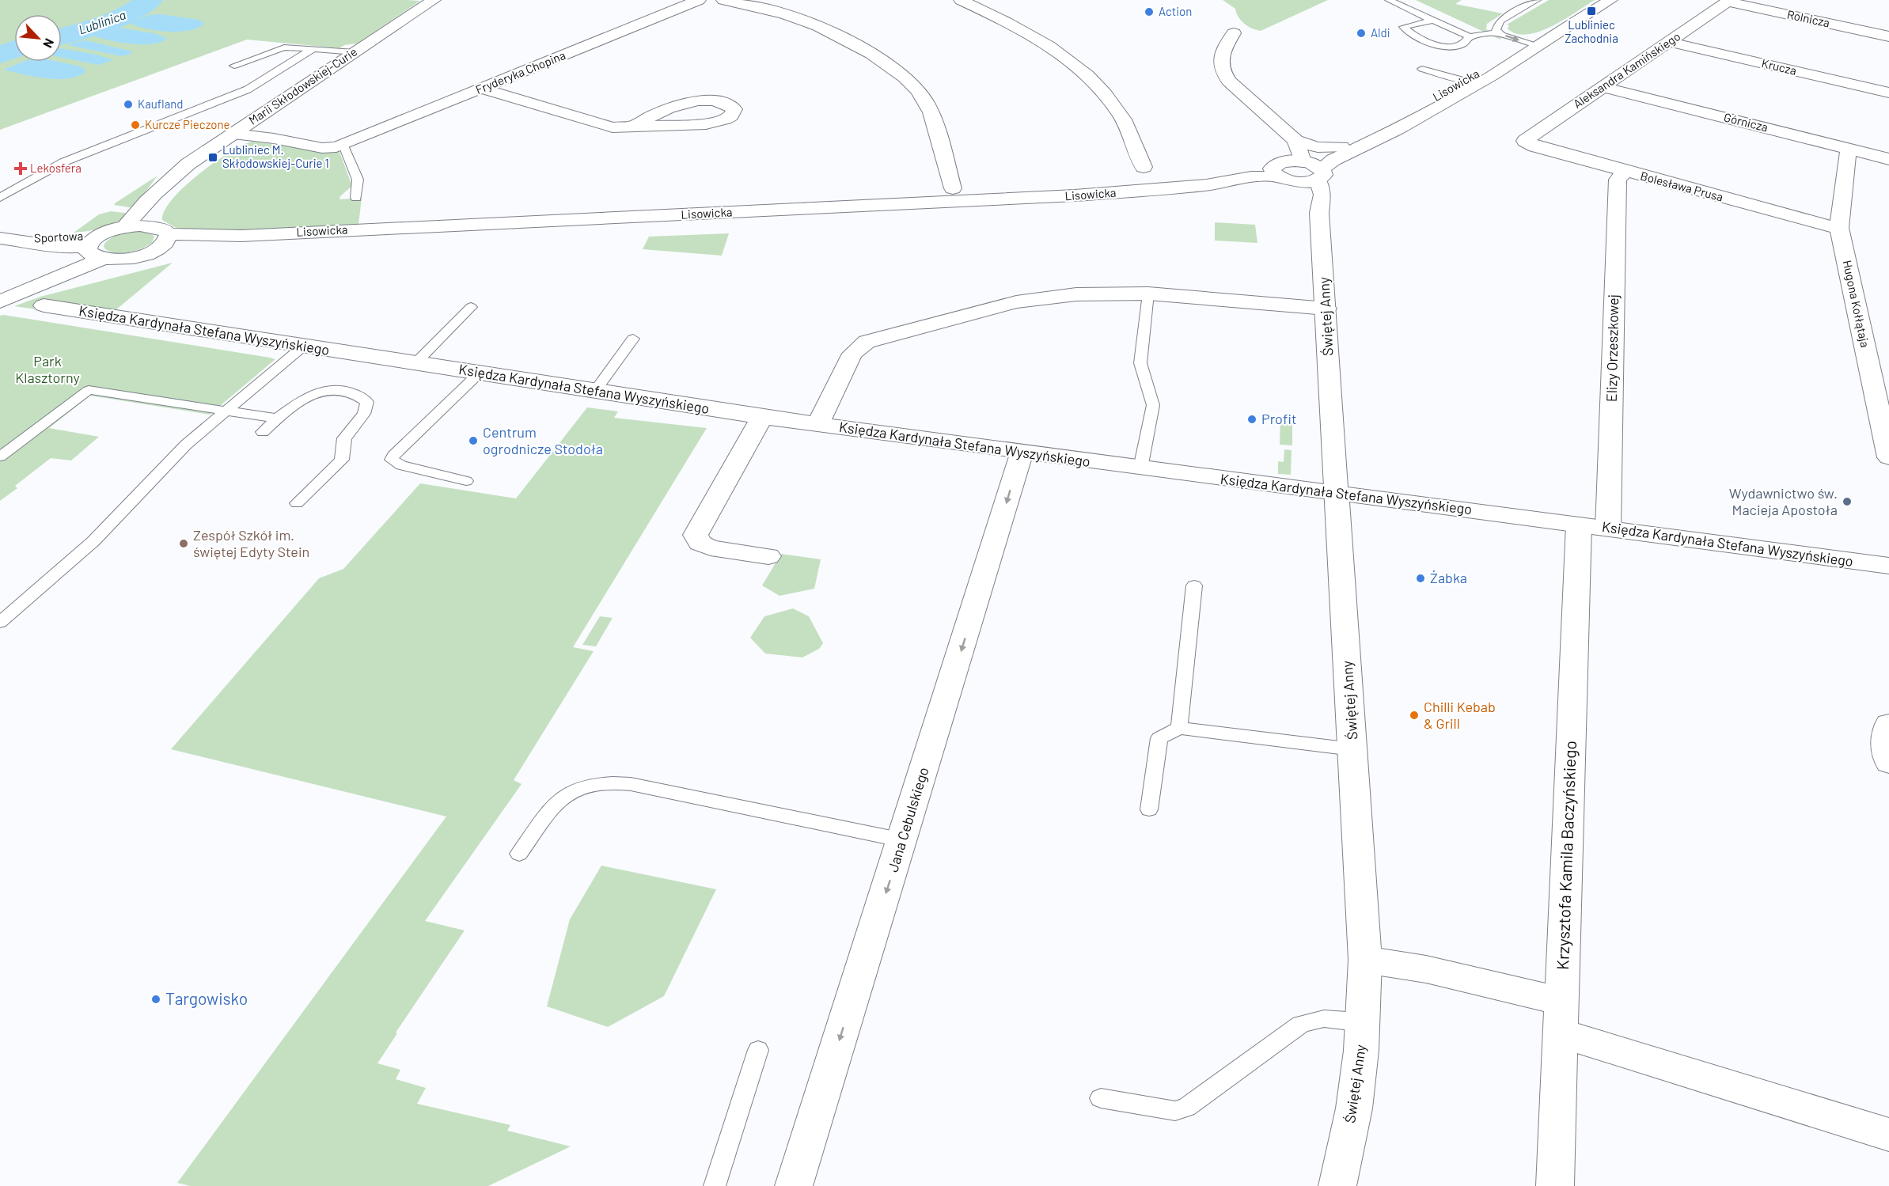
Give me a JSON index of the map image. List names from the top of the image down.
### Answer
{
  "streets": {
    "street": [
      "Rolnicza",
      "Krucza",
      "Aleksandra Kamińskiego",
      "Fryderyka Chopina",
      "Lisowicka",
      "Marii Skłodowskiej-Curie",
      "Górnicza",
      "Bolesława Prusa",
      "Sportowa",
      "Hugona Kołłątaja",
      "Świętej Anny",
      "Księdza Kardynała Stefana Wyszyńskiego",
      "Elizy Orzeszkowej",
      "Jana Cebulskiego",
      "Krzysztofa Kamila Baczyńskiego"
    ]
  },
  "crossings": [
    ["Rolnicza", "Aleksandra Kamińskiego"],
    ["Krucza", "Aleksandra Kamińskiego"],
    ["Aleksandra Kamińskiego", "Górnicza"],
    ["Aleksandra Kamińskiego", "Bolesława Prusa"],
    ["Fryderyka Chopina", "Marii Skłodowskiej-Curie"],
    ["Lisowicka", "Marii Skłodowskiej-Curie"],
    ["Lisowicka", "Sportowa"],
    ["Lisowicka", "Świętej Anny"],
    ["Górnicza", "Hugona Kołłątaja"],
    ["Bolesława Prusa", "Hugona Kołłątaja"],
    ["Bolesława Prusa", "Elizy Orzeszkowej"],
    ["Świętej Anny", "Księdza Kardynała Stefana Wyszyńskiego"],
    ["Księdza Kardynała Stefana Wyszyńskiego", "Elizy Orzeszkowej"],
    ["Księdza Kardynała Stefana Wyszyńskiego", "Jana Cebulskiego"],
    ["Księdza Kardynała Stefana Wyszyńskiego", "Krzysztofa Kamila Baczyńskiego"],
    ["Elizy Orzeszkowej", "Krzysztofa Kamila Baczyńskiego"]
  ],
  "one_way": ["Jana Cebulskiego"],
  "water": ["Lublinica"],
  "parks": ["Park Klasztorny"],
  "places": {
    "transit": ["Lubliniec Zachodnia", "Lubliniec M. Skłodowskiej-Curie 1"],
    "other": [
      "Action",
      "Aldi",
      "Kaufland",
      "Kurcze Pieczone",
      "Profit",
      "Centrum ogrodnicze Stodoła",
      "Wydawnictwo św. Macieja Apostoła",
      "Zespół Szkół im. świętej Edyty Stein",
      "Żabka",
      "Chilli Kebab & Grill",
      "Targowisko"
    ],
    "health": ["Lekosfera"]
  },
  "north": "bottom right"
}
